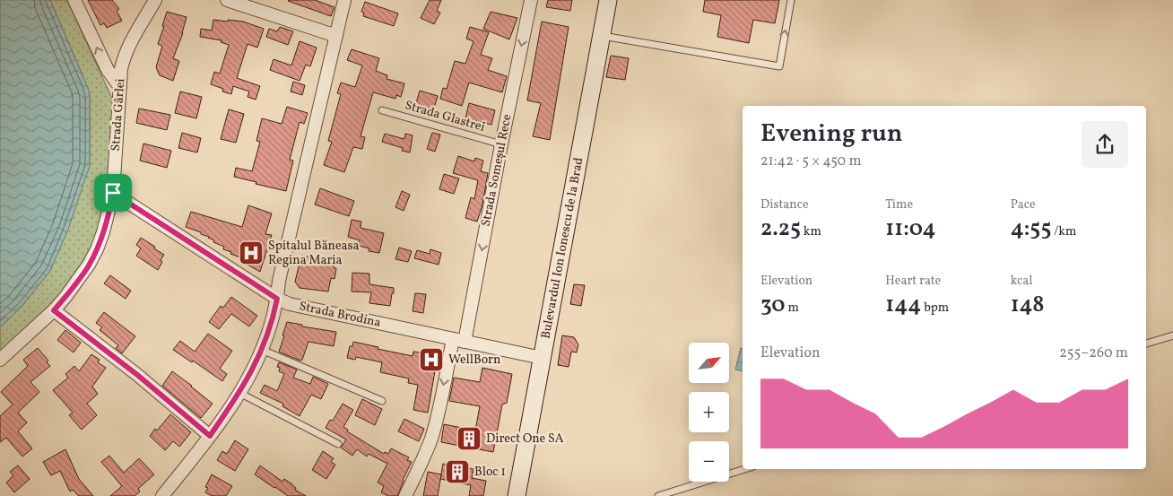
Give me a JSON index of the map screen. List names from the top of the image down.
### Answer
{
  "streets": {
    "main road": ["Bulevardul Ion Ionescu de la Brad"],
    "street": ["Strada Gârlei", "Strada Someșul Rece", "Strada Brodina"],
    "lane": ["Strada Glastrei"]
  },
  "crossings": [
    ["Strada Gârlei", "Strada Brodina"],
    ["Strada Glastrei", "Strada Someșul Rece"],
    ["Strada Someșul Rece", "Strada Brodina"],
    ["Bulevardul Ion Ionescu de la Brad", "Strada Brodina"]
  ],
  "one_way": ["Strada Someșul Rece"],
  "places": {
    "hospital": ["Spitalul Băneasa Regina Maria", "WellBorn"],
    "building": ["Direct One SA", "Bloc 1"]
  },
  "north": "top right",
  "page": {
    "heading": ["Evening run", "21:42 · 5 × 450 m"],
    "stats": [
      ["Distance", "2.25 km"],
      ["Time", "11:04"],
      ["Pace", "4:55 /km"],
      ["Elevation", "30 m"],
      ["Heart rate", "144 bpm"],
      ["kcal", "148"]
    ],
    "chart": ["Elevation", "255–260 m"],
    "map_buttons": ["+", "−"]
  }
}
